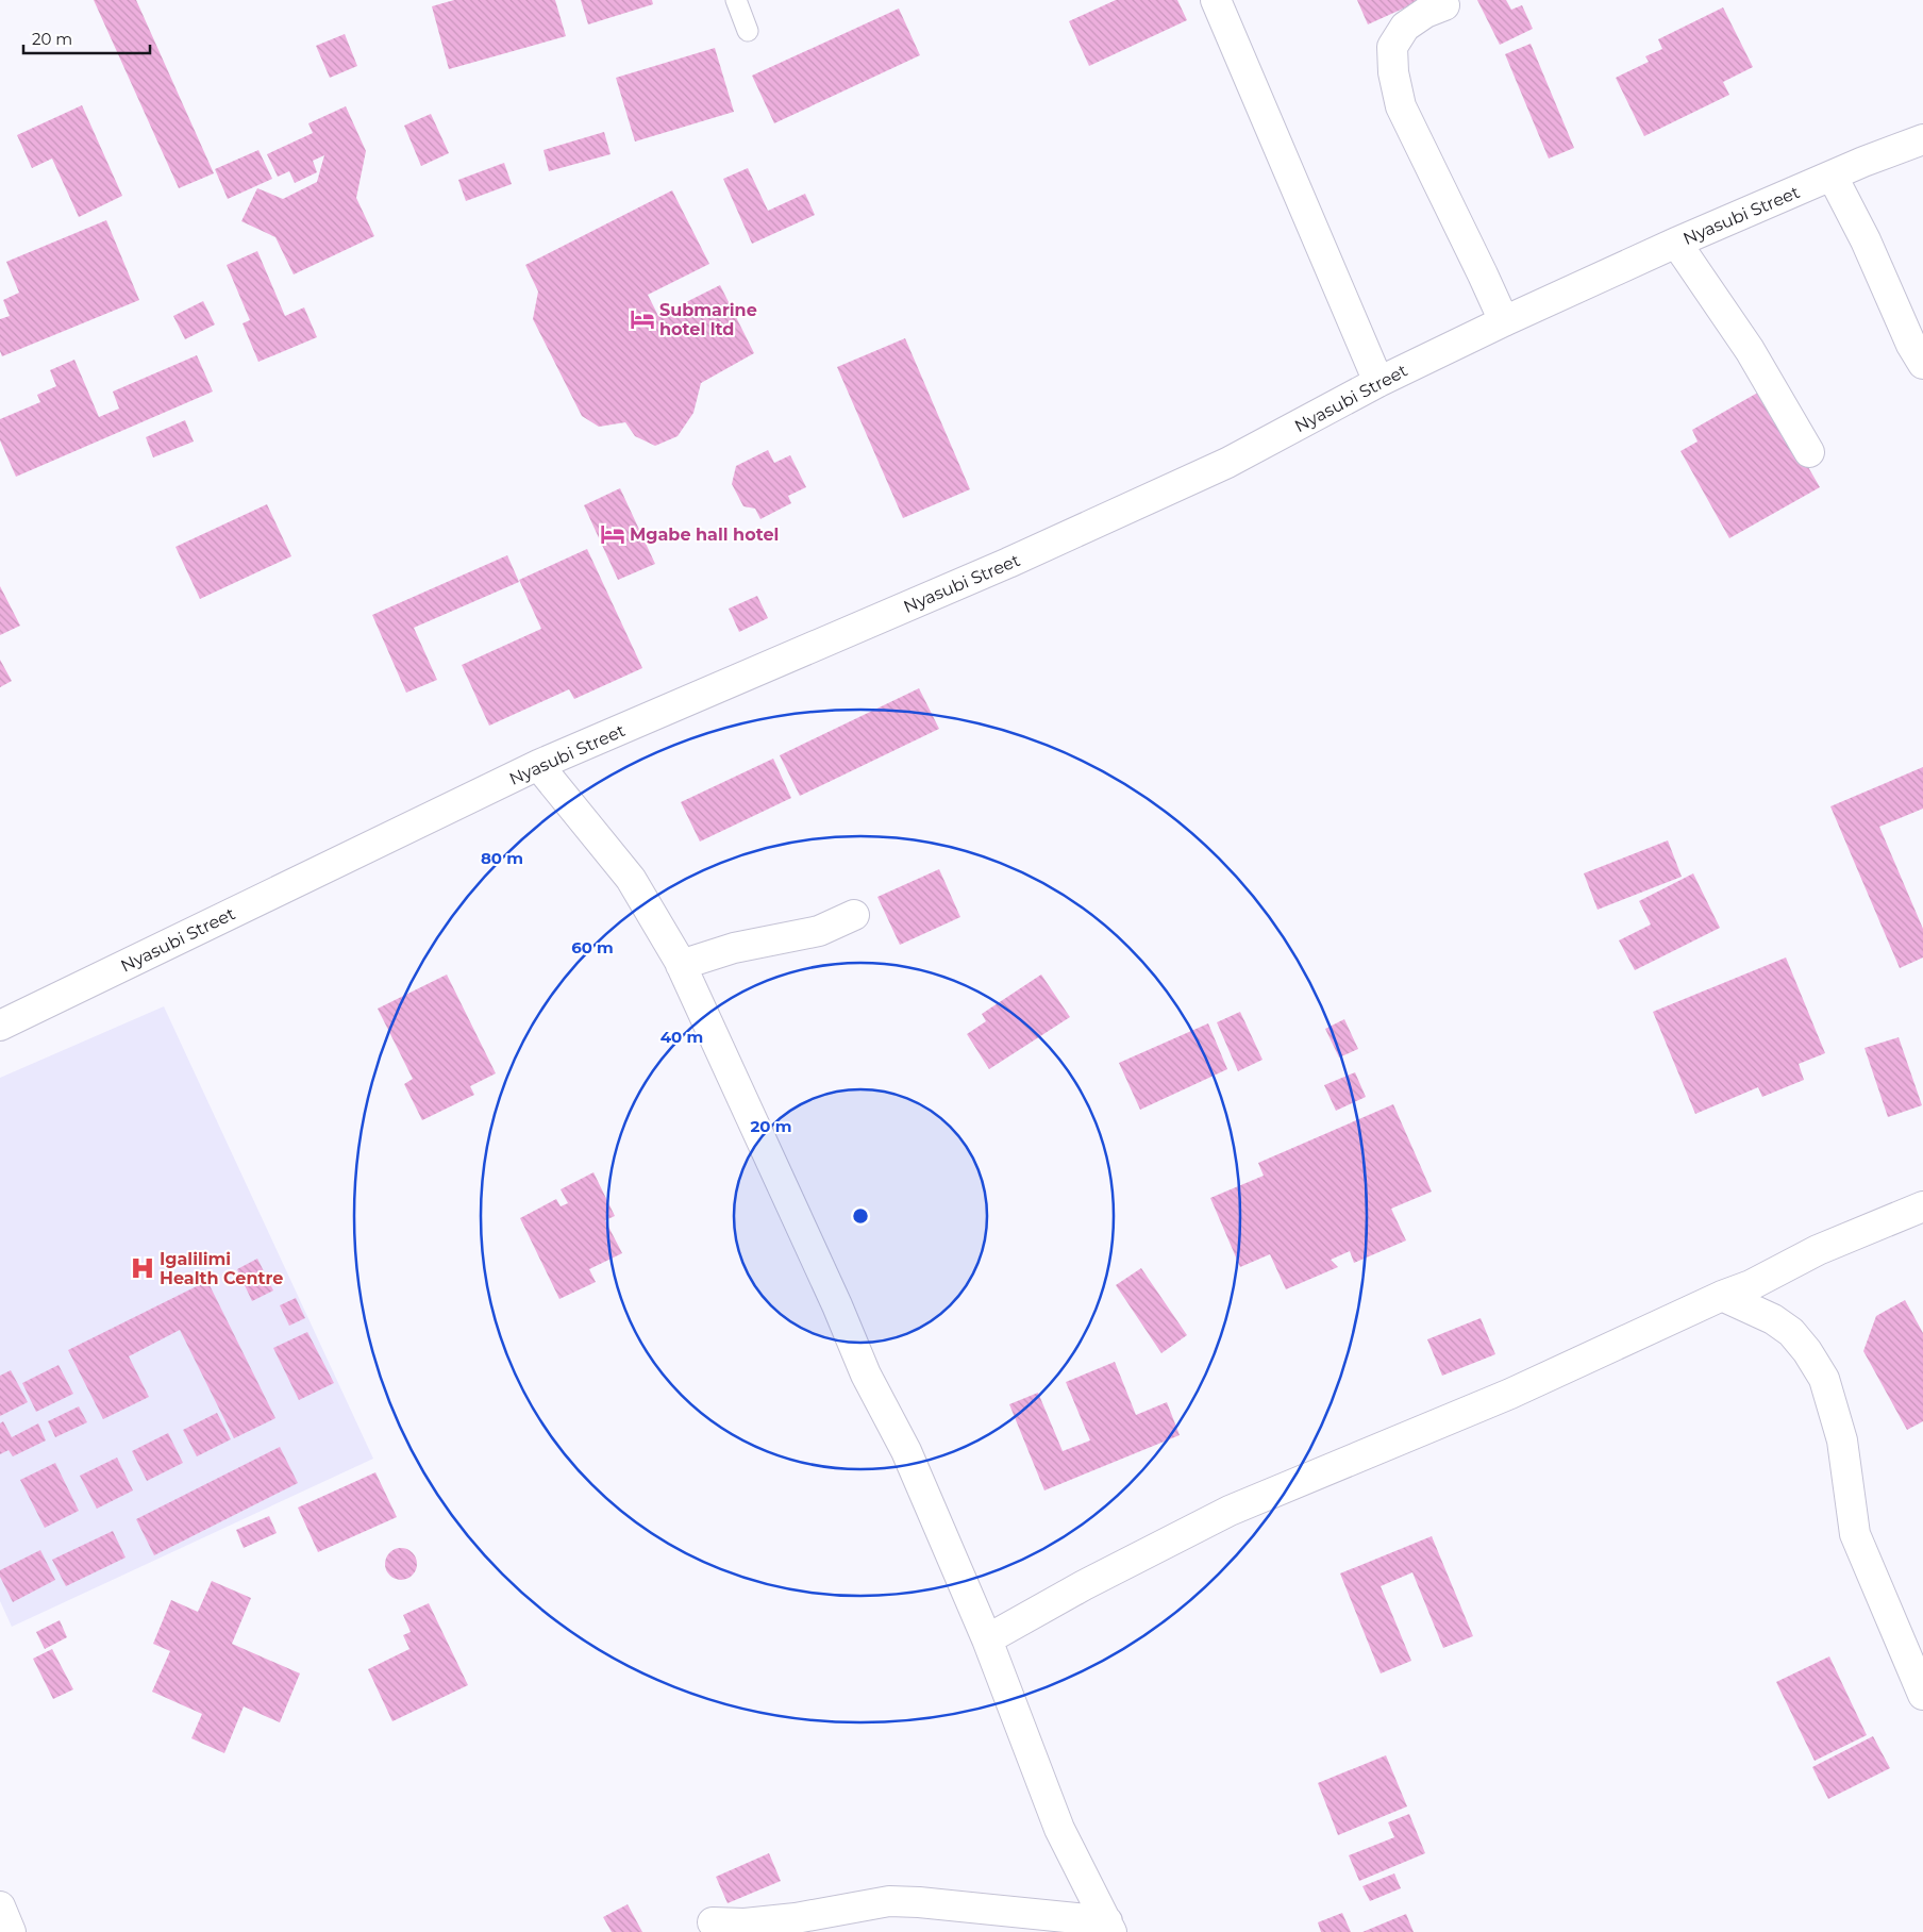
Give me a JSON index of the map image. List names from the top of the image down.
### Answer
{
  "streets": {
    "street": ["Nyasubi Street"]
  },
  "places": {
    "hotel": ["Submarine hotel ltd", "Mgabe hall hotel"],
    "hospital": ["Igalilimi Health Centre"]
  },
  "scale_bar": "20 m",
  "rings": [
    "80 m",
    "60 m",
    "40 m",
    "20 m"
  ]
}
